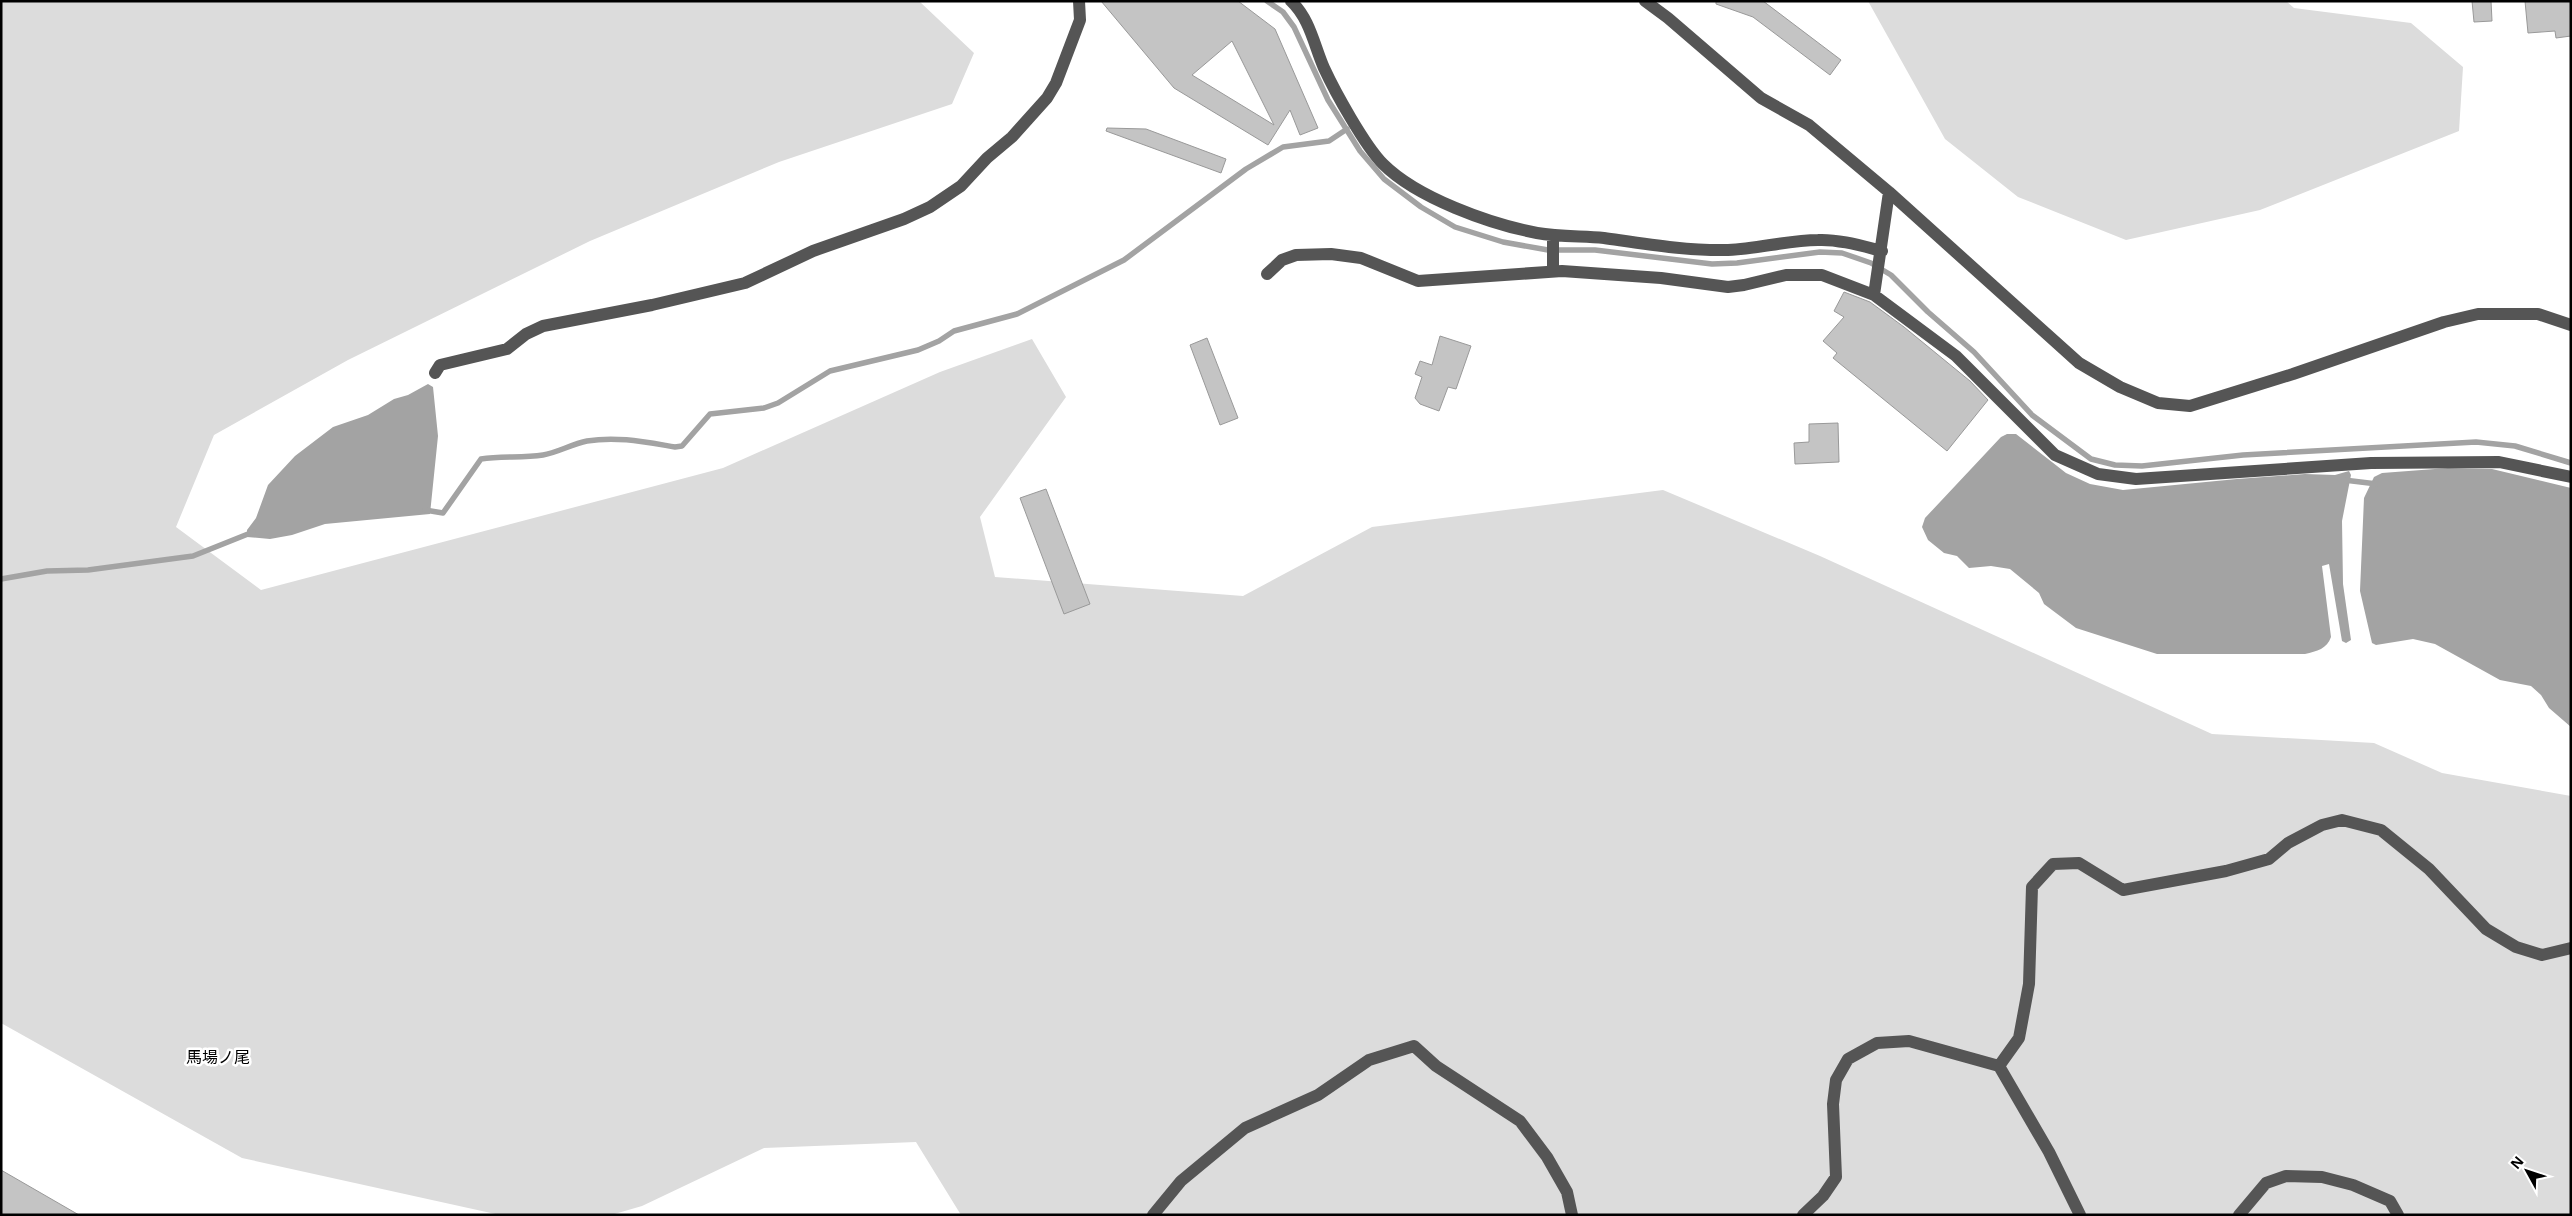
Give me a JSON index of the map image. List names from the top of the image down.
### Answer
{
  "districts": ["馬場ノ尾"],
  "north": "top left"
}
